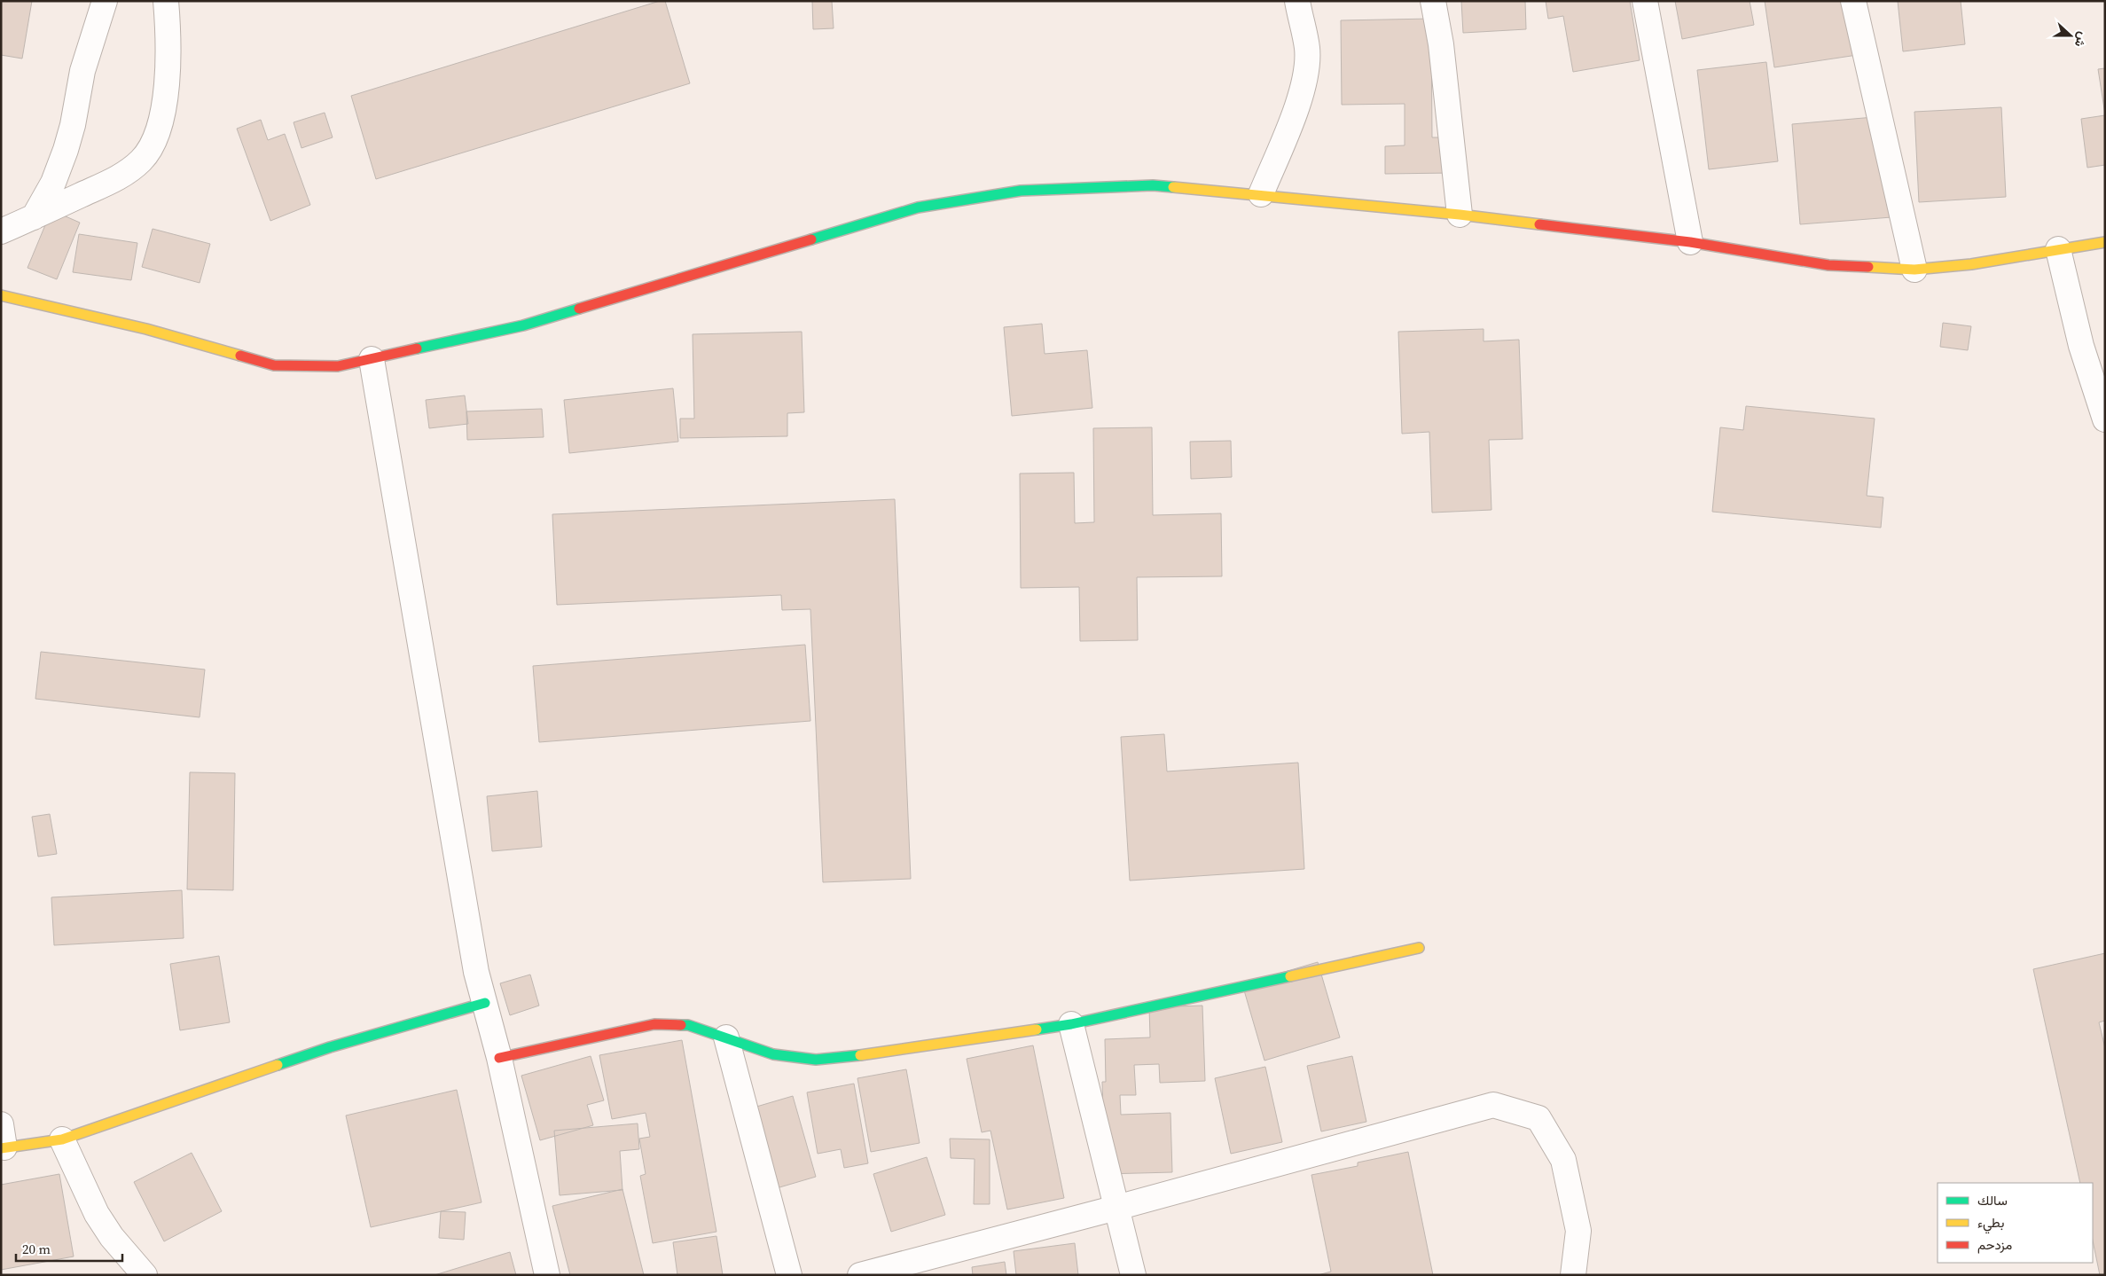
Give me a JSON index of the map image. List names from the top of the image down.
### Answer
{
  "legend": ["سالك", "بطيء", "مزدحم"],
  "scale_bar": "20 m",
  "north": "right"
}
